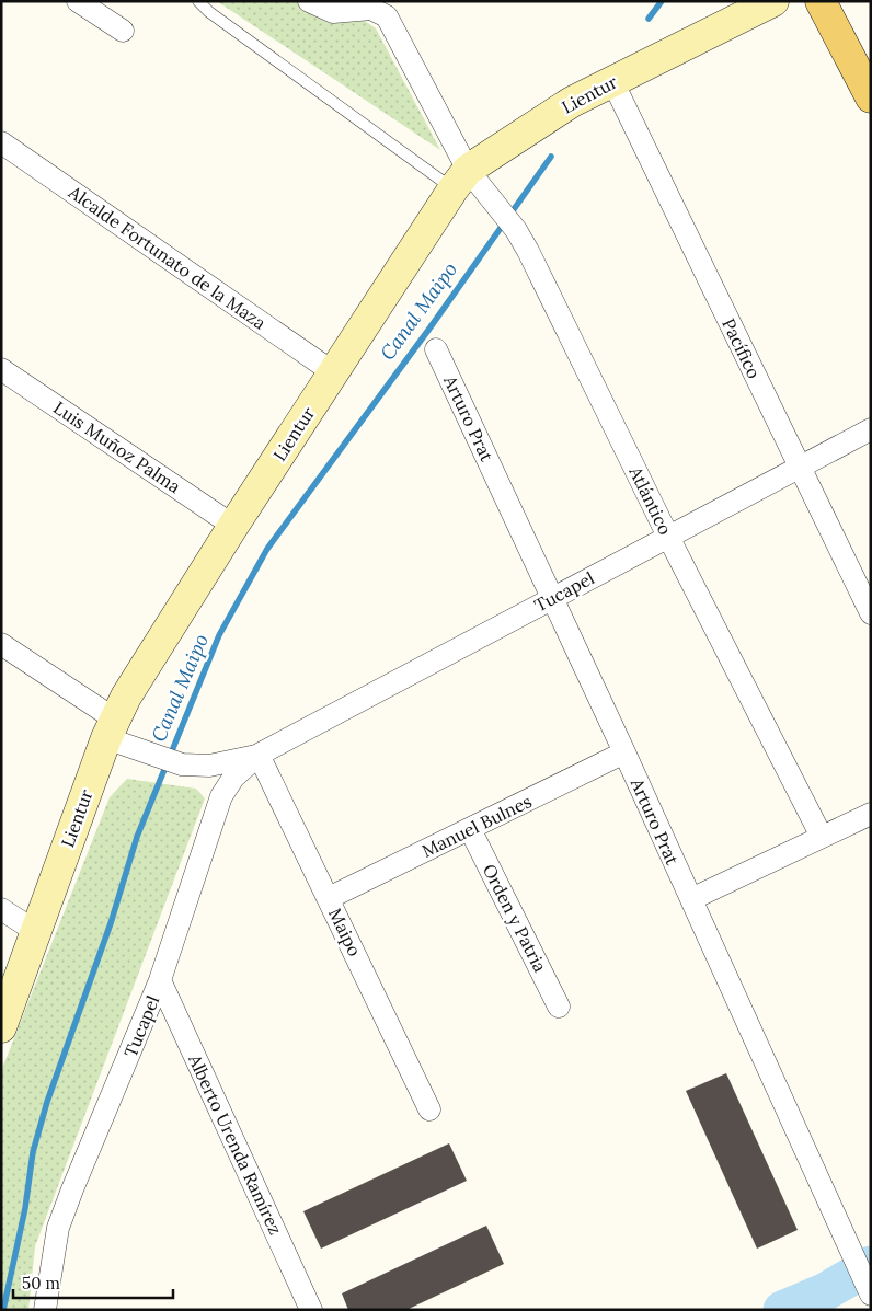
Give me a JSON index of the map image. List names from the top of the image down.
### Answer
{
  "streets": {
    "street": [
      "Lientur",
      "Alcalde Fortunato de la Maza",
      "Pacífico",
      "Arturo Prat",
      "Luis Muñoz Palma",
      "Atlántico",
      "Tucapel",
      "Manuel Bulnes",
      "Orden y Patria",
      "Maipo",
      "Alberto Urenda Ramírez"
    ]
  },
  "crossings": [
    ["Lientur", "Alcalde Fortunato de la Maza"],
    ["Lientur", "Pacífico"],
    ["Lientur", "Luis Muñoz Palma"],
    ["Lientur", "Atlántico"],
    ["Lientur", "Tucapel"],
    ["Pacífico", "Tucapel"],
    ["Arturo Prat", "Tucapel"],
    ["Arturo Prat", "Manuel Bulnes"],
    ["Atlántico", "Tucapel"],
    ["Tucapel", "Maipo"],
    ["Tucapel", "Alberto Urenda Ramírez"],
    ["Manuel Bulnes", "Orden y Patria"],
    ["Manuel Bulnes", "Maipo"]
  ],
  "water": ["Canal Maipo"],
  "scale_bar": "50 m"
}
